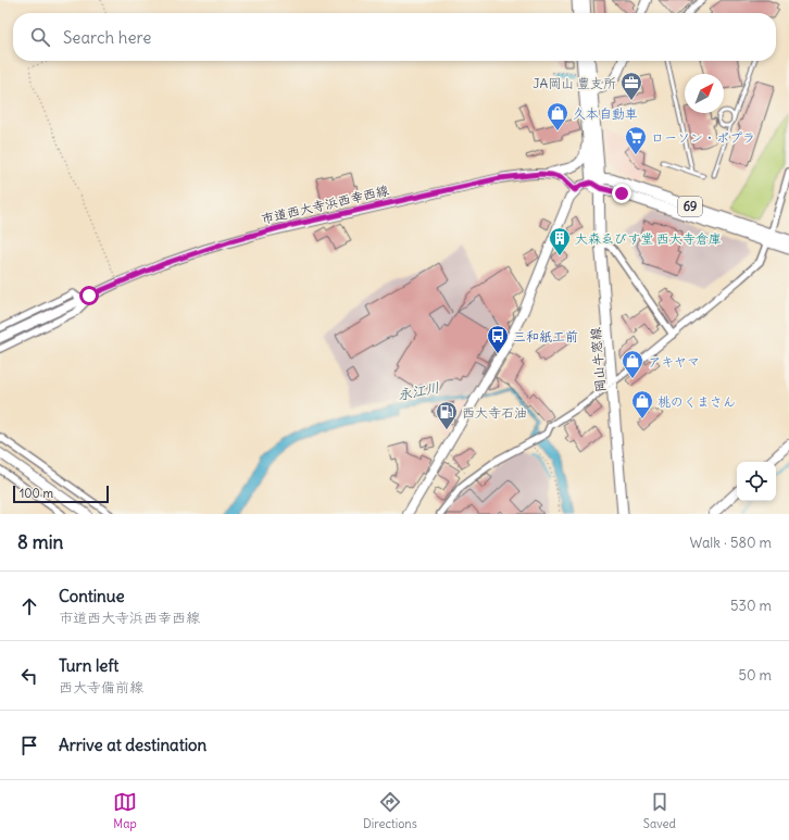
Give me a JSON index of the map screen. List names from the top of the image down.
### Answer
{
  "streets": {
    "main road": ["69", "岡山牛窓線"],
    "street": ["市道西大寺浜西幸西線"]
  },
  "crossings": [
    ["69", "岡山牛窓線"]
  ],
  "water": ["永江川"],
  "places": {
    "office": ["JA岡山 豊支所"],
    "shop": ["久本自動車", "アキヤマ", "桃のくまさん"],
    "supermarket": ["ローソン・ポプラ"],
    "building": ["大森ゑびす堂 西大寺倉庫"],
    "bus stop": ["三和紙工前"],
    "fuel station": ["西大寺石油"]
  },
  "scale_bar": "100 m",
  "north": "top right",
  "page": {
    "search": "Search here",
    "scale": "100 m",
    "heading": ["8 min", "Walk · 580 m"],
    "list": [
      ["Continue", "市道西大寺浜西幸西線", "530 m"],
      ["Turn left", "西大寺備前線", "50 m"],
      "Arrive at destination"
    ],
    "nav": ["Map", "Directions", "Saved"]
  }
}
